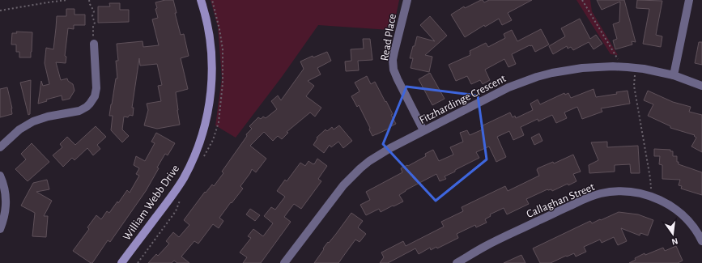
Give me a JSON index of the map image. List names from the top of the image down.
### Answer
{
  "streets": {
    "main road": ["William Webb Drive"],
    "street": ["Read Place", "Fitzhardinge Crescent", "Callaghan Street"]
  },
  "crossings": [
    ["Read Place", "Fitzhardinge Crescent"]
  ],
  "north": "bottom"
}
